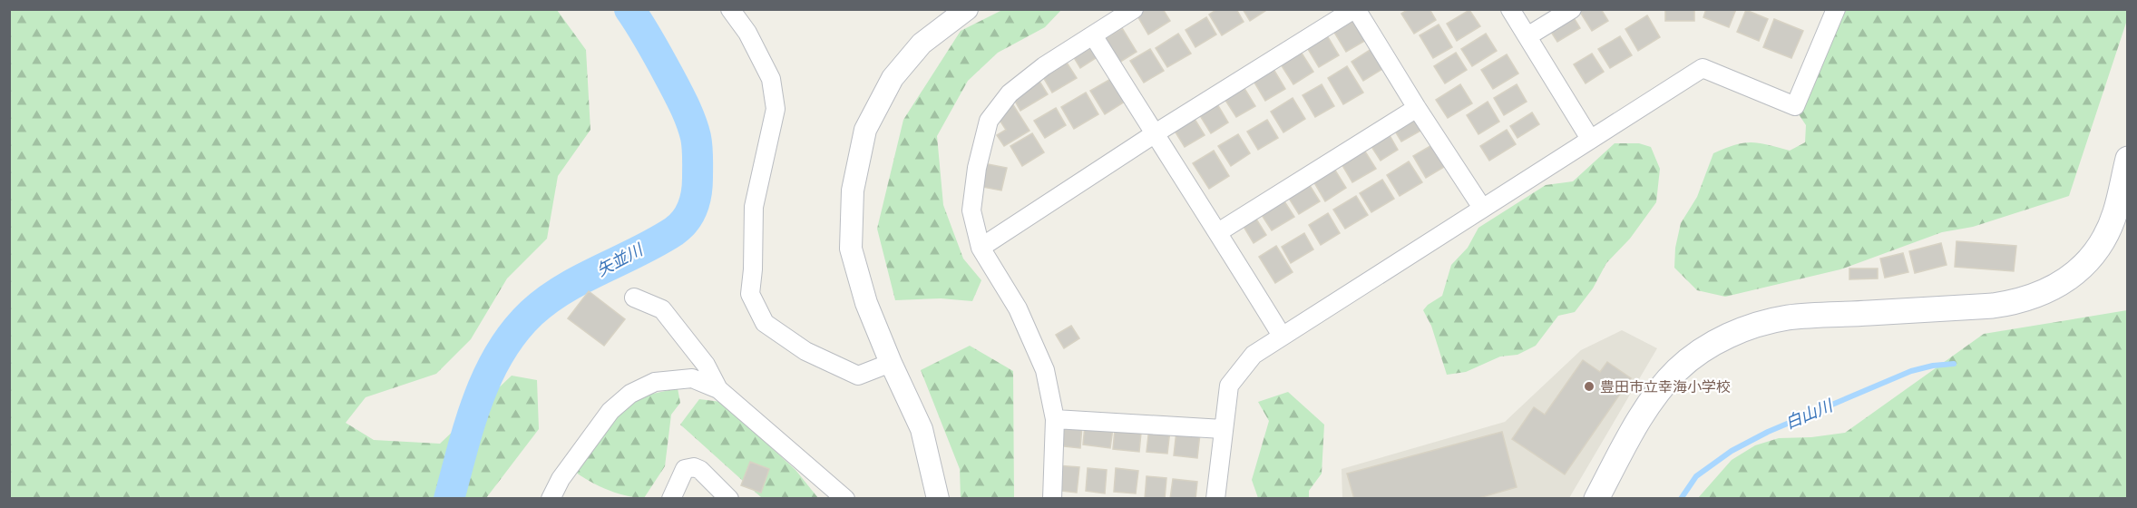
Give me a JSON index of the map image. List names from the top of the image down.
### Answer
{
  "water": ["矢並川", "白山川"],
  "places": ["豊田市立幸海小学校"]
}
